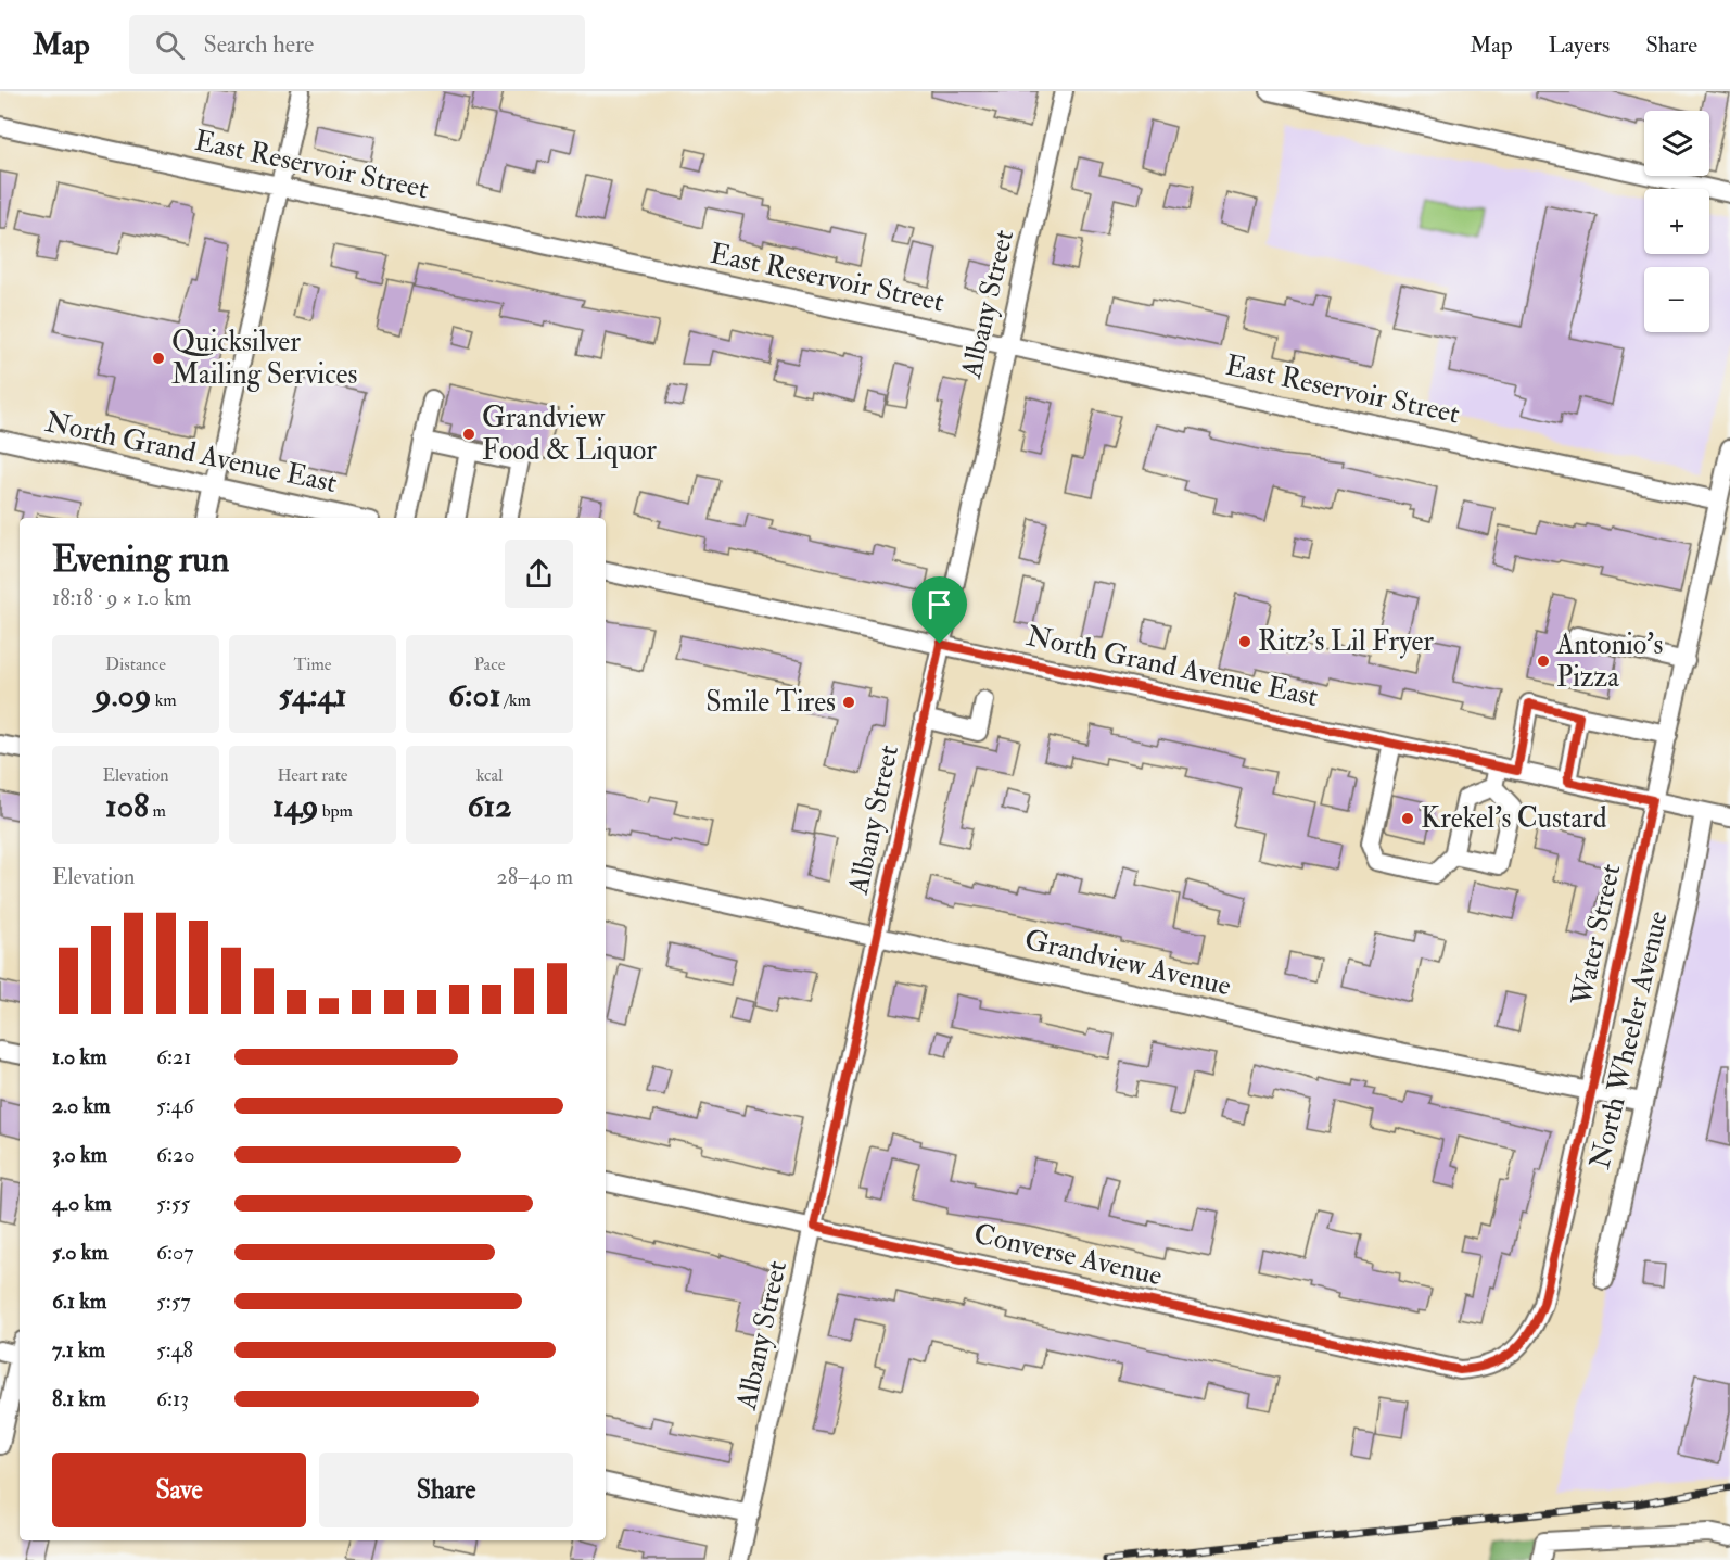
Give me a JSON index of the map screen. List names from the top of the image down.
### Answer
{
  "streets": {
    "street": [
      "East Reservoir Street",
      "Albany Street",
      "North Grand Avenue East",
      "Water Street",
      "Grandview Avenue",
      "North Wheeler Avenue",
      "Converse Avenue"
    ]
  },
  "crossings": [
    ["East Reservoir Street", "Albany Street"],
    ["East Reservoir Street", "Water Street"],
    ["Albany Street", "North Grand Avenue East"],
    ["Albany Street", "Grandview Avenue"],
    ["Albany Street", "Converse Avenue"],
    ["North Grand Avenue East", "Water Street"],
    ["North Grand Avenue East", "North Wheeler Avenue"],
    ["Water Street", "Grandview Avenue"],
    ["Water Street", "Converse Avenue"],
    ["Grandview Avenue", "North Wheeler Avenue"]
  ],
  "places": [
    "Quicksilver Mailing Services",
    "Grandview Food & Liquor",
    "Ritz's Lil Fryer",
    "Antonio's Pizza",
    "Smile Tires",
    "Krekel's Custard"
  ],
  "page": {
    "header": "Map",
    "search": "Search here",
    "nav": ["Map", "Layers", "Share"],
    "map_buttons": ["+", "−"],
    "heading": ["Evening run", "18:18 · 9 × 1.0 km"],
    "stats": [
      ["Distance", "9.09 km"],
      ["Time", "54:41"],
      ["Pace", "6:01 /km"],
      ["Elevation", "108 m"],
      ["Heart rate", "149 bpm"],
      ["kcal", "612"]
    ],
    "chart": ["Elevation", "28–40 m"],
    "list": [
      {
        "name": "1.0 km",
        "note": "6:21"
      },
      {
        "name": "2.0 km",
        "note": "5:46"
      },
      {
        "name": "3.0 km",
        "note": "6:20"
      },
      {
        "name": "4.0 km",
        "note": "5:55"
      },
      {
        "name": "5.0 km",
        "note": "6:07"
      },
      {
        "name": "6.1 km",
        "note": "5:57"
      },
      {
        "name": "7.1 km",
        "note": "5:48"
      },
      {
        "name": "8.1 km",
        "note": "6:13"
      }
    ],
    "buttons": ["Save", "Share"]
  }
}
